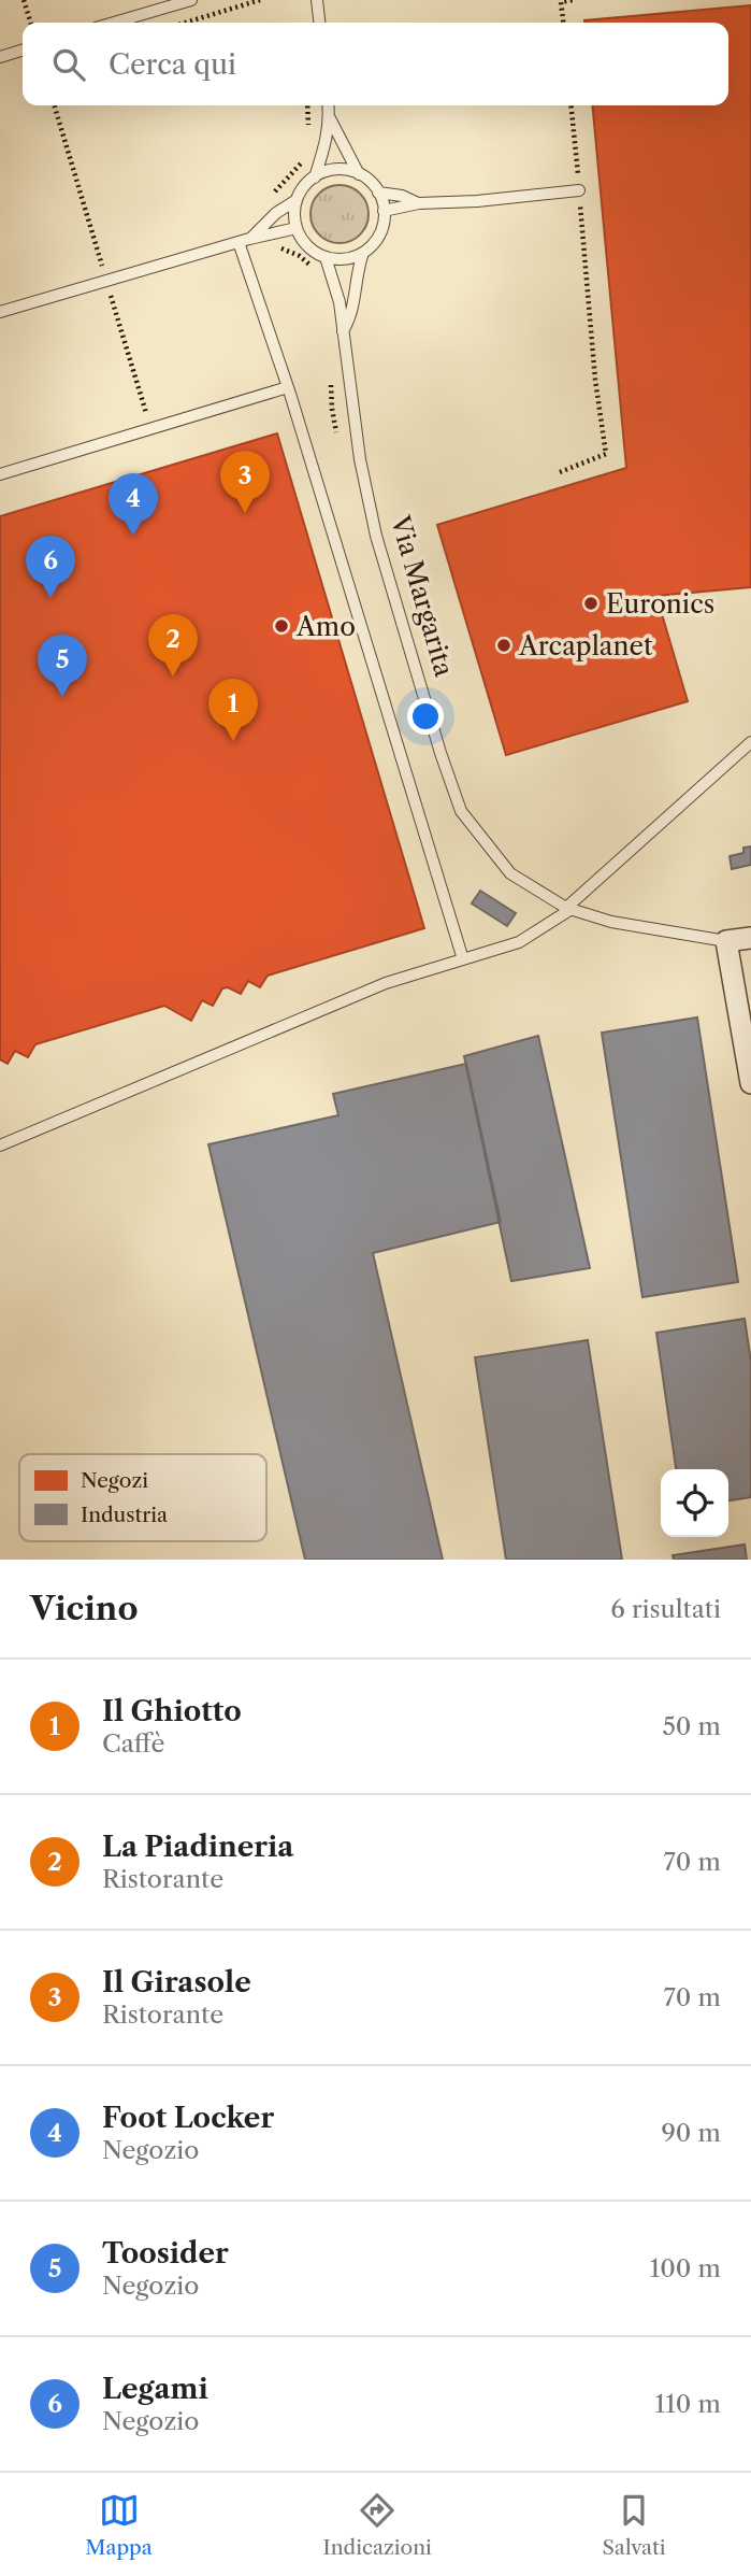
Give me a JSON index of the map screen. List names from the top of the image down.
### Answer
{
  "streets": {
    "lane": ["Via Margarita"]
  },
  "places": ["Euronics", "Amo", "Arcaplanet"],
  "legend": ["Negozi", "Industria"],
  "page": {
    "search": "Cerca qui",
    "pins": [
      "3",
      "4",
      "6",
      "2",
      "5",
      "1"
    ],
    "heading": ["Vicino", "6 risultati"],
    "list": [
      {
        "mark": "1",
        "name": "Il Ghiotto",
        "note": "Caffè",
        "value": "50 m"
      },
      {
        "mark": "2",
        "name": "La Piadineria",
        "note": "Ristorante",
        "value": "70 m"
      },
      {
        "mark": "3",
        "name": "Il Girasole",
        "note": "Ristorante",
        "value": "70 m"
      },
      {
        "mark": "4",
        "name": "Foot Locker",
        "note": "Negozio",
        "value": "90 m"
      },
      {
        "mark": "5",
        "name": "Toosider",
        "note": "Negozio",
        "value": "100 m"
      },
      {
        "mark": "6",
        "name": "Legami",
        "note": "Negozio",
        "value": "110 m"
      }
    ],
    "nav": ["Mappa", "Indicazioni", "Salvati"]
  }
}
